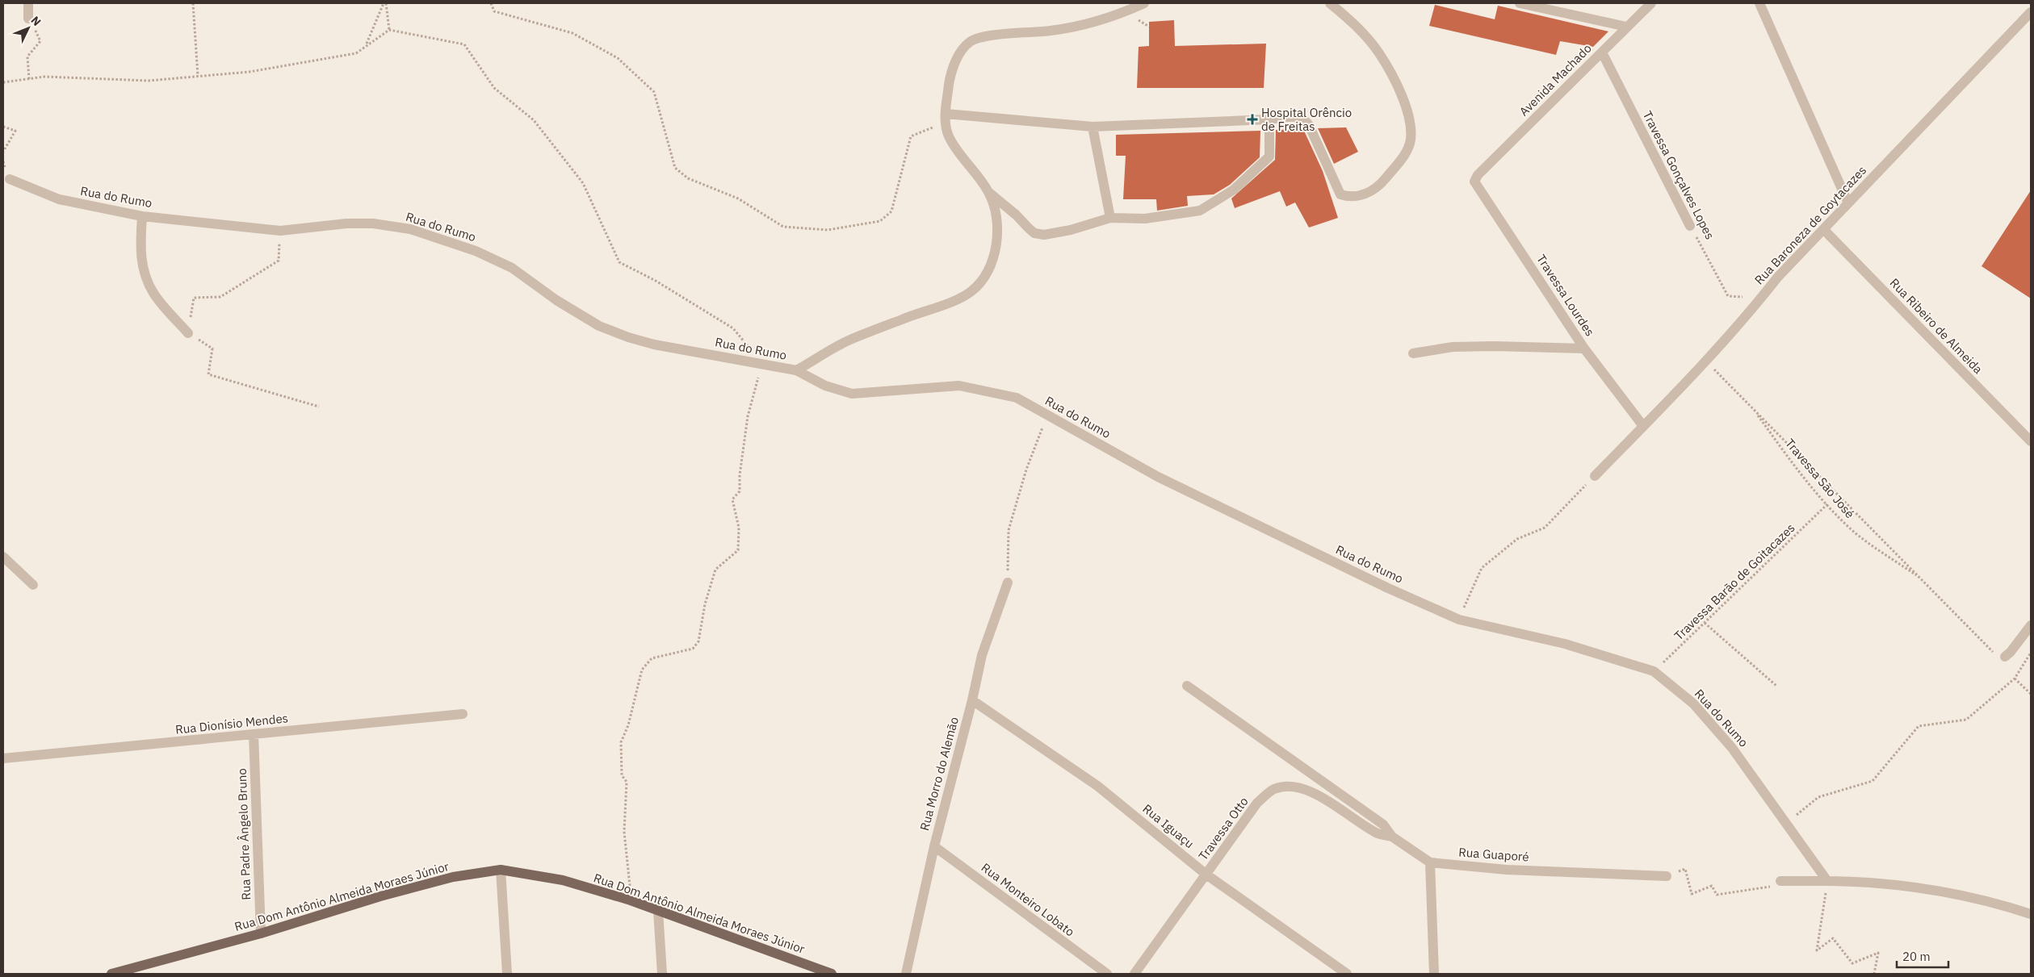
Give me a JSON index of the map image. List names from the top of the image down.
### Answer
{
  "streets": {
    "main road": ["Rua Dom Antônio Almeida Moraes Júnior"],
    "street": [
      "Avenida Machado",
      "Travessa Gonçalves Lopes",
      "Rua do Rumo",
      "Rua Baroneza de Goytacazes",
      "Travessa Lourdes",
      "Rua Ribeiro de Almeida",
      "Rua Dionísio Mendes",
      "Rua Morro do Alemão",
      "Rua Iguaçu",
      "Travessa Otto",
      "Rua Padre Ângelo Bruno",
      "Rua Guaporé",
      "Rua Monteiro Lobato"
    ],
    "path": ["Travessa São José", "Travessa Barão de Goitacazes"]
  },
  "crossings": [
    ["Avenida Machado", "Travessa Gonçalves Lopes"],
    ["Avenida Machado", "Travessa Lourdes"],
    ["Rua do Rumo", "Travessa Barão de Goitacazes"],
    ["Rua Baroneza de Goytacazes", "Travessa Lourdes"],
    ["Rua Baroneza de Goytacazes", "Rua Ribeiro de Almeida"],
    ["Rua Baroneza de Goytacazes", "Travessa São José"],
    ["Travessa São José", "Travessa Barão de Goitacazes"],
    ["Rua Dionísio Mendes", "Rua Padre Ângelo Bruno"],
    ["Rua Morro do Alemão", "Rua Iguaçu"],
    ["Rua Morro do Alemão", "Rua Monteiro Lobato"],
    ["Rua Iguaçu", "Travessa Otto"],
    ["Travessa Otto", "Rua Guaporé"],
    ["Rua Padre Ângelo Bruno", "Rua Dom Antônio Almeida Moraes Júnior"]
  ],
  "places": {
    "health": ["Hospital Orêncio de Freitas"]
  },
  "scale_bar": "20 m",
  "north": "top right"
}
